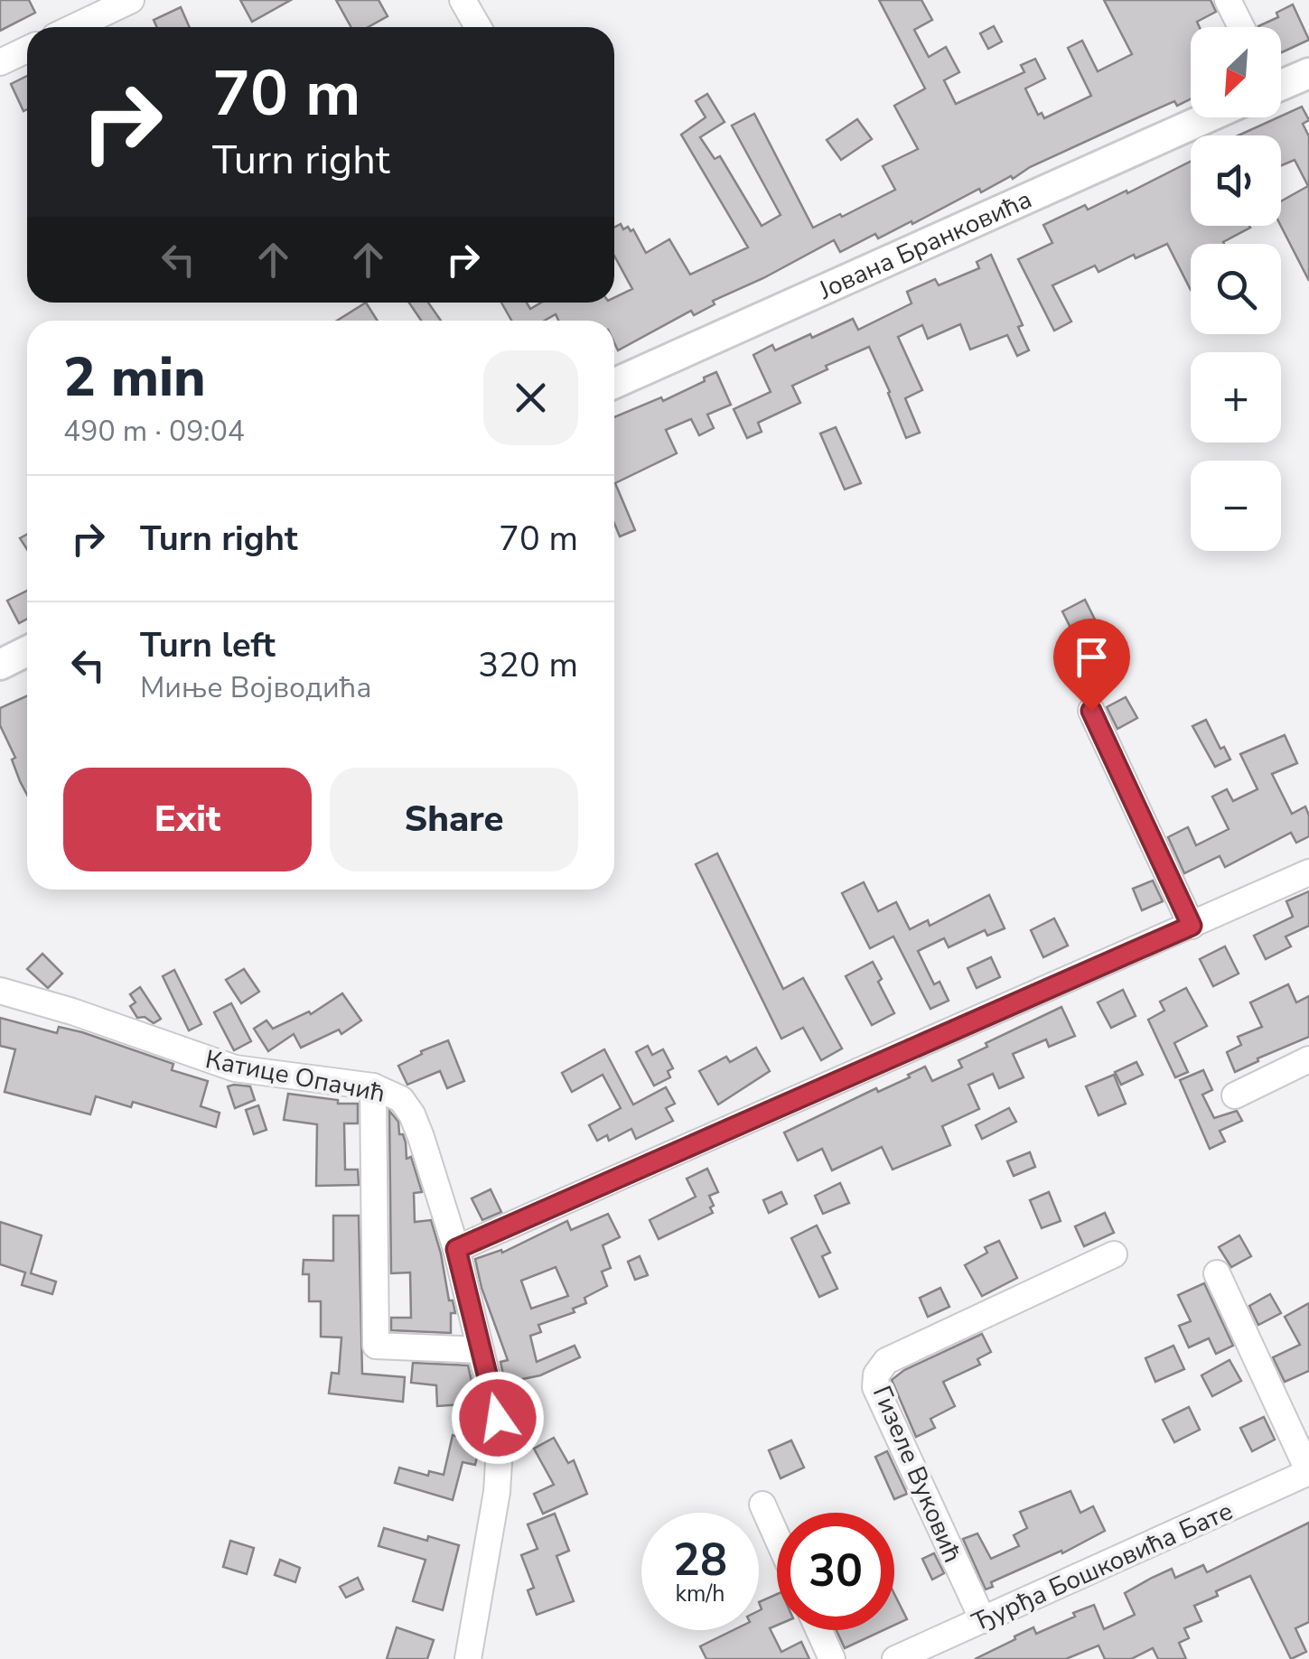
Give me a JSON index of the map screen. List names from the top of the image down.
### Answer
{
  "streets": {
    "main road": ["Јована Бранковића"],
    "street": ["Катице Опачић", "Гизеле Вуковић", "Ђурђа Бошковића Бате"]
  },
  "crossings": [
    ["Гизеле Вуковић", "Ђурђа Бошковића Бате"]
  ],
  "north": "bottom left",
  "page": {
    "map_buttons": ["+", "−"],
    "turn": ["70 m", "Turn right"],
    "heading": ["2 min", "490 m · 09:04"],
    "list": [
      {
        "name": "Turn right",
        "value": "70 m"
      },
      {
        "name": "Turn left",
        "note": "Миње Војводића",
        "value": "320 m"
      }
    ],
    "buttons": ["Exit", "Share"],
    "speed": "28 km/h",
    "limit": "30"
  }
}
